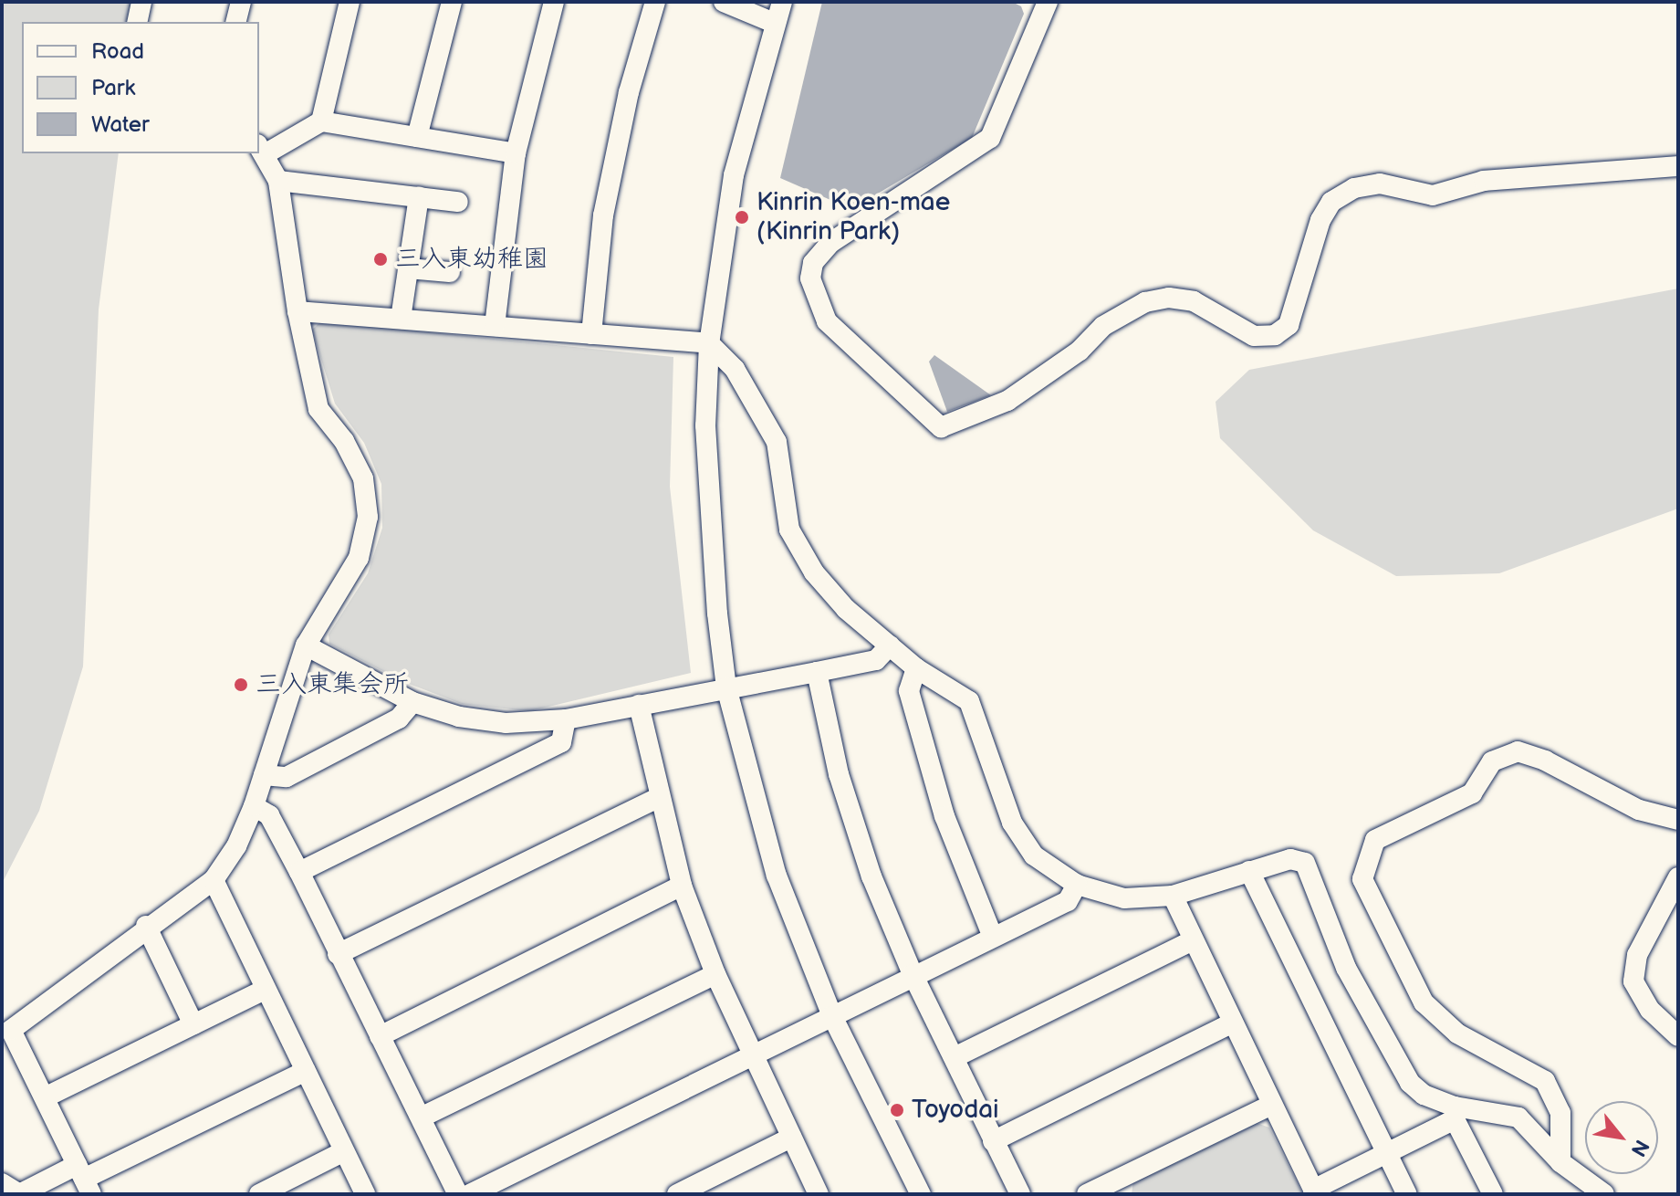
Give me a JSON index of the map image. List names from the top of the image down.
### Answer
{
  "places": [
    "Kinrin Koen-mae (Kinrin Park)",
    "三入東幼稚園",
    "三入東集会所",
    "Toyodai"
  ],
  "legend": ["Road", "Park", "Water"],
  "north": "bottom right"
}
